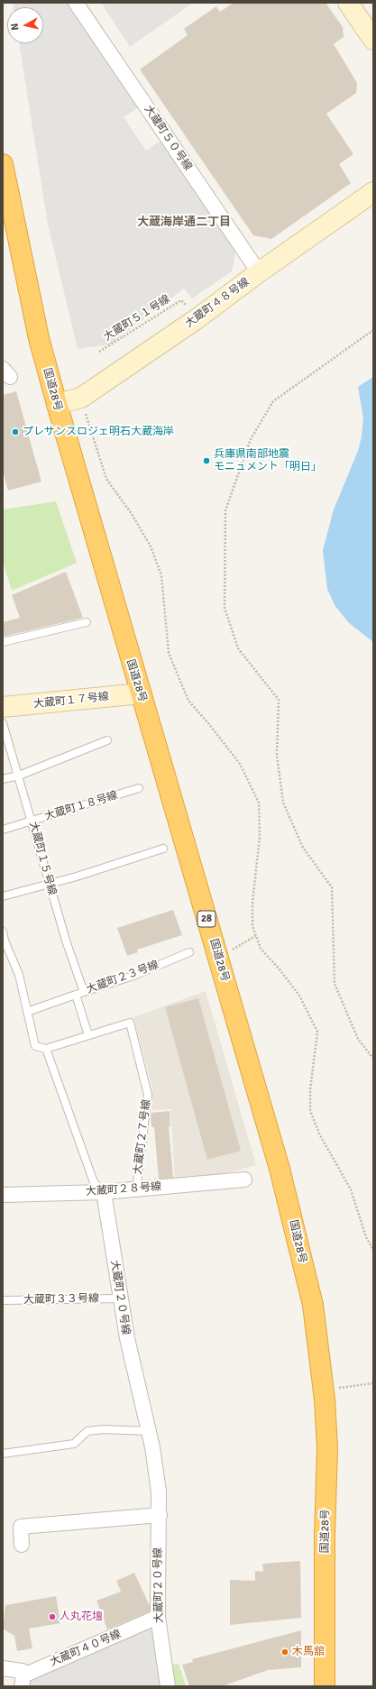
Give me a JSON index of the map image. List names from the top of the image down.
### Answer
{
  "streets": {
    "highway": ["国道28号", "28"],
    "street": [
      "大蔵町５０号線",
      "大蔵町４８号線",
      "大蔵町１７号線",
      "大蔵町２８号線",
      "大蔵町２０号線",
      "大蔵町４０号線"
    ],
    "lane": [
      "大蔵町１８号線",
      "大蔵町１５号線",
      "大蔵町２３号線",
      "大蔵町２７号線",
      "大蔵町３３号線"
    ],
    "path": ["大蔵町５１号線"]
  },
  "crossings": [
    ["大蔵町５０号線", "大蔵町４８号線"],
    ["大蔵町４８号線", "大蔵町５１号線"],
    ["大蔵町４８号線", "国道28号"],
    ["国道28号", "大蔵町１７号線"],
    ["大蔵町１８号線", "大蔵町１５号線"],
    ["大蔵町１５号線", "大蔵町２３号線"],
    ["大蔵町２３号線", "大蔵町２７号線"],
    ["大蔵町２７号線", "大蔵町２８号線"],
    ["大蔵町２８号線", "大蔵町２０号線"],
    ["大蔵町２０号線", "大蔵町３３号線"],
    ["大蔵町２０号線", "大蔵町４０号線"]
  ],
  "districts": ["大蔵海岸通二丁目"],
  "places": [
    "プレサンスロジェ明石大蔵海岸",
    "兵庫県南部地震 モニュメント「明日」",
    "人丸花壇",
    "木馬舘"
  ],
  "north": "left"
}
